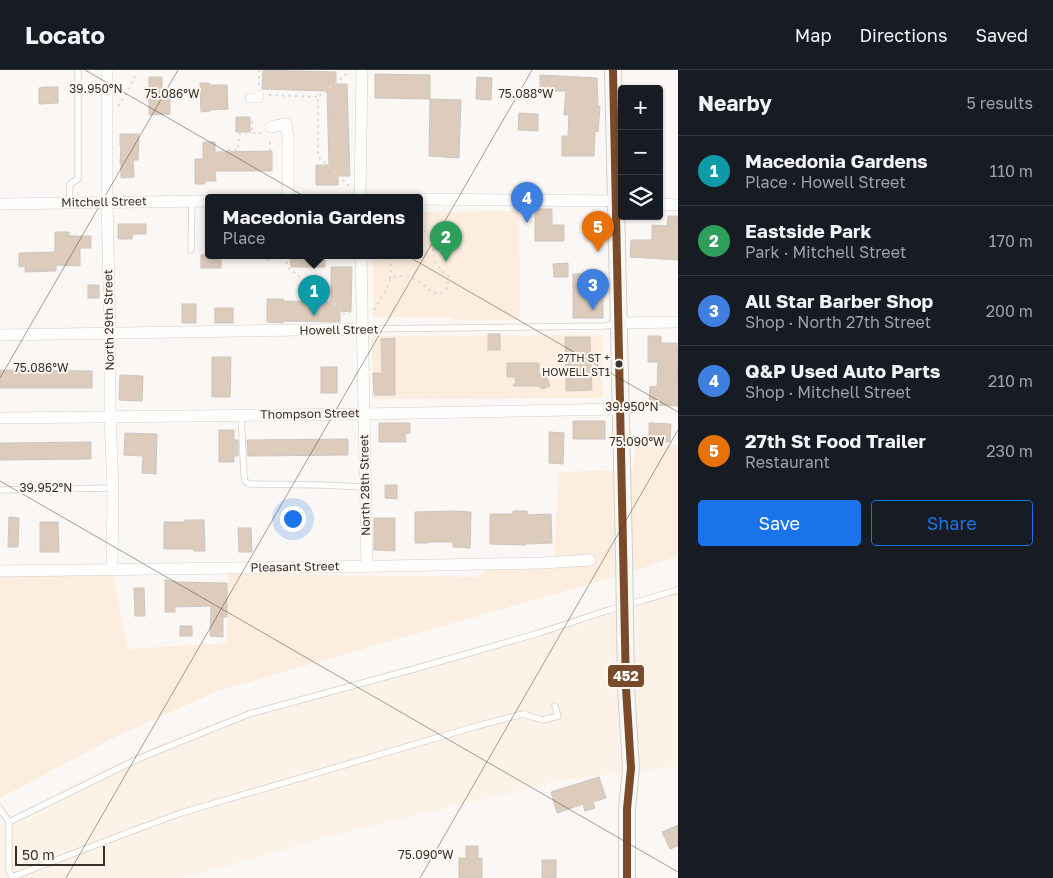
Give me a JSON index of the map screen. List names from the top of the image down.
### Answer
{
  "streets": {
    "street": [
      "Mitchell Street",
      "North 29th Street",
      "Howell Street",
      "Thompson Street",
      "North 28th Street",
      "Pleasant Street"
    ]
  },
  "crossings": [
    ["Mitchell Street", "North 29th Street"],
    ["North 29th Street", "Howell Street"],
    ["North 29th Street", "Thompson Street"],
    ["North 29th Street", "Pleasant Street"],
    ["Howell Street", "North 28th Street"],
    ["Thompson Street", "North 28th Street"],
    ["North 28th Street", "Pleasant Street"]
  ],
  "places": ["27TH ST + HOWELL ST1"],
  "lines": ["transit line 452"],
  "scale_bar": "50 m",
  "page": {
    "header": "Locato",
    "nav": ["Map", "Directions", "Saved"],
    "heading": ["Nearby", "5 results"],
    "map_buttons": ["+", "−"],
    "list": [
      {
        "mark": "1",
        "name": "Macedonia Gardens",
        "note": "Place · Howell Street",
        "value": "110 m"
      },
      {
        "mark": "2",
        "name": "Eastside Park",
        "note": "Park · Mitchell Street",
        "value": "170 m"
      },
      {
        "mark": "3",
        "name": "All Star Barber Shop",
        "note": "Shop · North 27th Street",
        "value": "200 m"
      },
      {
        "mark": "4",
        "name": "Q&P Used Auto Parts",
        "note": "Shop · Mitchell Street",
        "value": "210 m"
      },
      {
        "mark": "5",
        "name": "27th St Food Trailer",
        "note": "Restaurant",
        "value": "230 m"
      }
    ],
    "pins": [
      "4",
      "5",
      "2",
      "3",
      "1"
    ],
    "popup": ["Macedonia Gardens", "Place"],
    "buttons": ["Save", "Share"],
    "scale": "50 m"
  },
  "coordinates": [
    "39.950°N",
    "75.086°W",
    "75.088°W",
    "75.090°W",
    "39.952°N"
  ]
}
